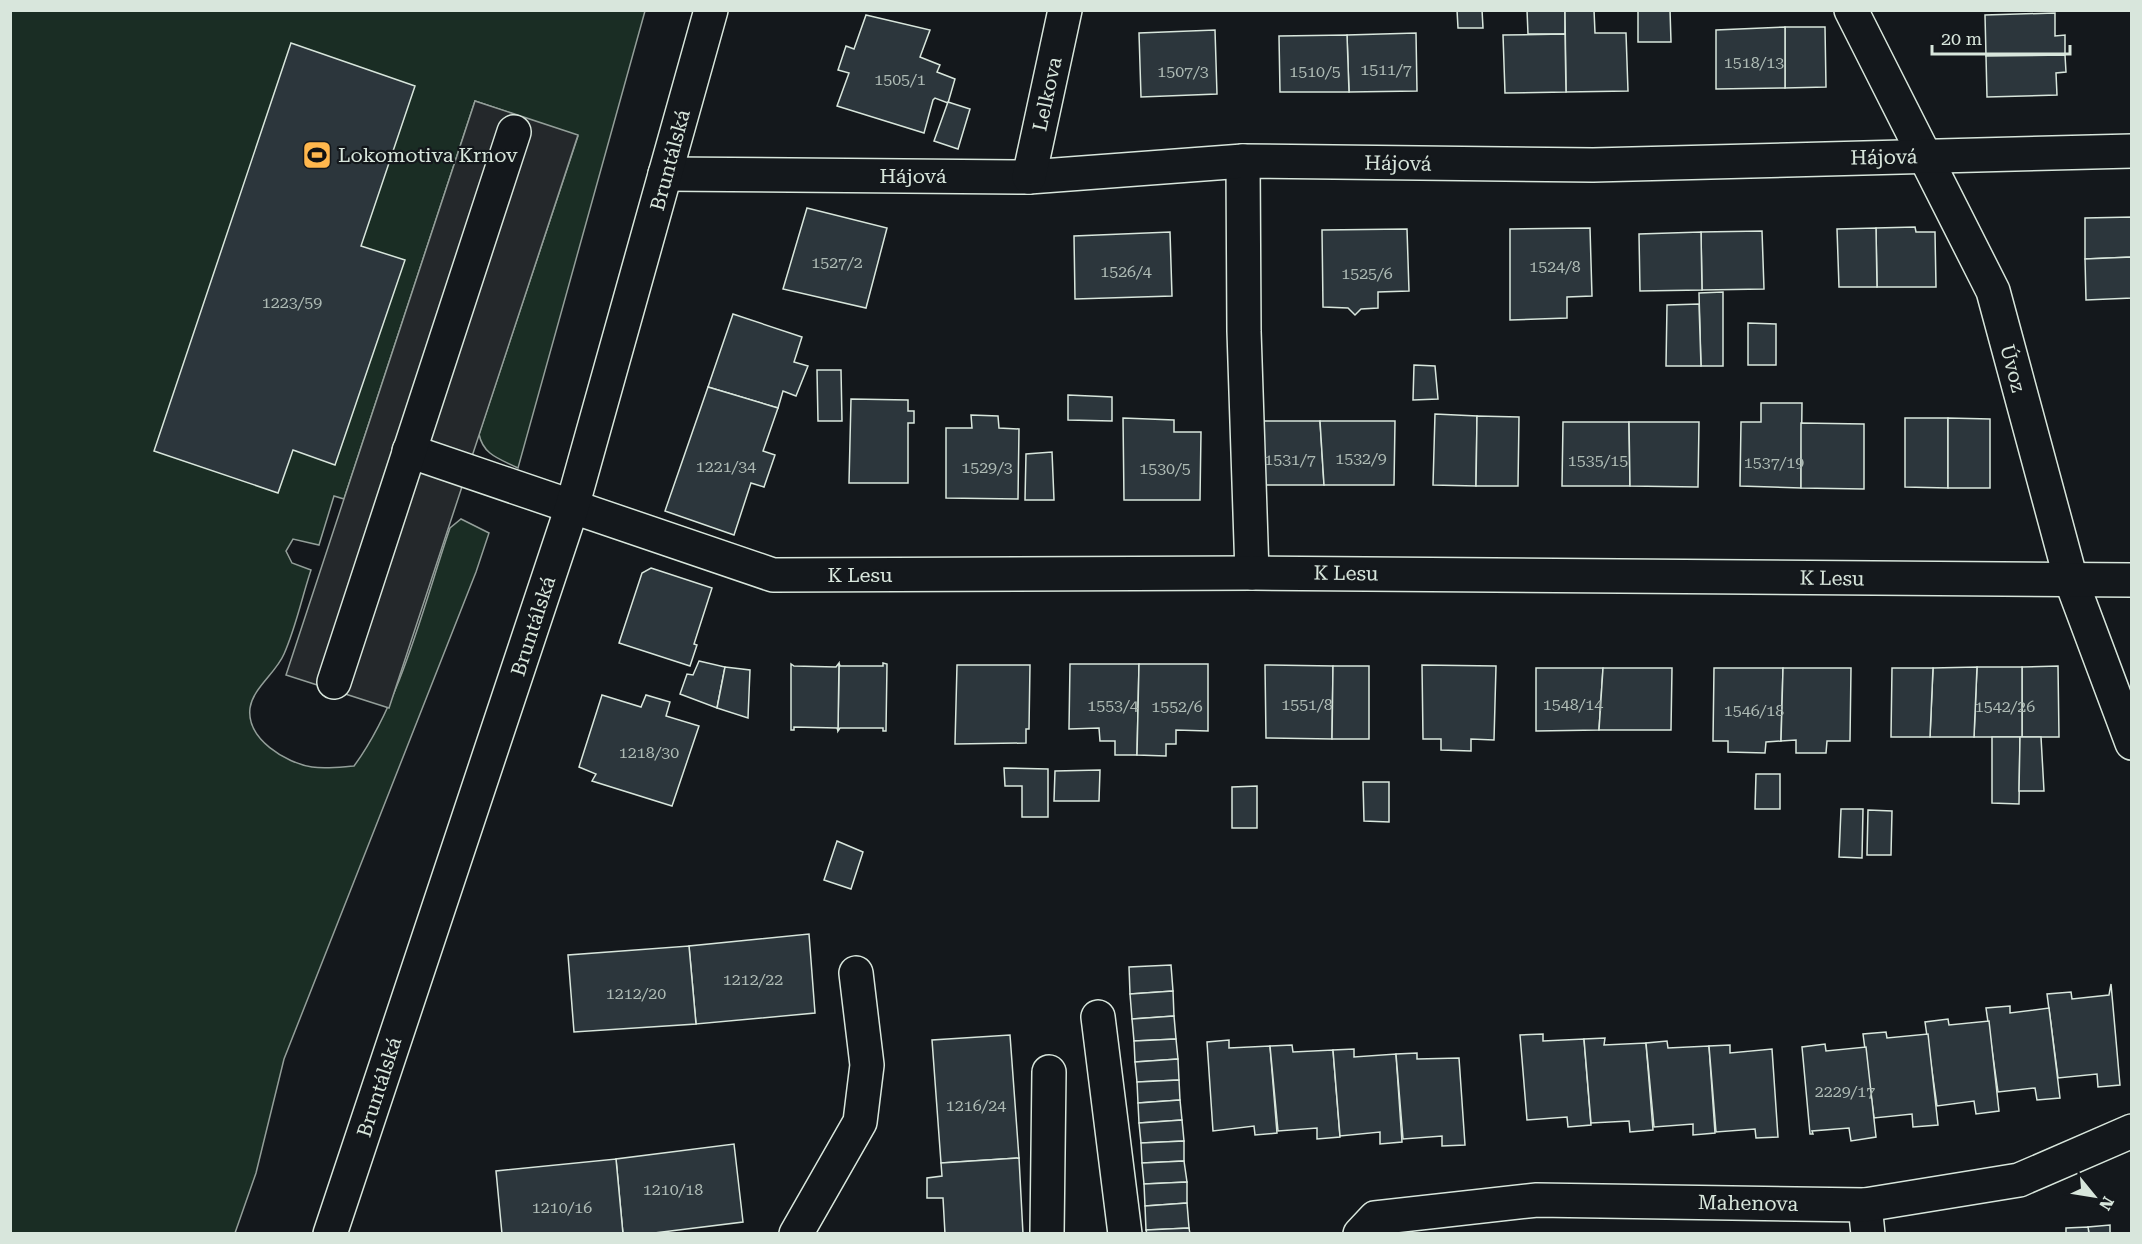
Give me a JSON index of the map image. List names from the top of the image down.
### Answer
{
  "streets": {
    "street": [
      "Lelkova",
      "Hájová",
      "Bruntálská",
      "Úvoz",
      "K Lesu",
      "Mahenova"
    ]
  },
  "crossings": [
    ["Lelkova", "Hájová"],
    ["Hájová", "Bruntálská"],
    ["Hájová", "Úvoz"],
    ["Bruntálská", "K Lesu"],
    ["Úvoz", "K Lesu"]
  ],
  "places": {
    "sports": ["Lokomotiva Krnov"]
  },
  "house_numbers": [
    "1518/13",
    "1511/7",
    "1507/3",
    "1510/5",
    "1505/1",
    "1527/2",
    "1524/8",
    "1526/4",
    "1525/6",
    "1223/59",
    "1532/9",
    "1531/7",
    "1535/15",
    "1537/19",
    "1221/34",
    "1529/3",
    "1530/5",
    "1551/8",
    "1548/14",
    "1553/4",
    "1552/6",
    "1542/26",
    "1546/18",
    "1218/30",
    "1212/22",
    "1212/20",
    "2229/17",
    "1216/24",
    "1210/18",
    "1210/16"
  ],
  "scale_bar": "20 m",
  "north": "bottom right"
}
